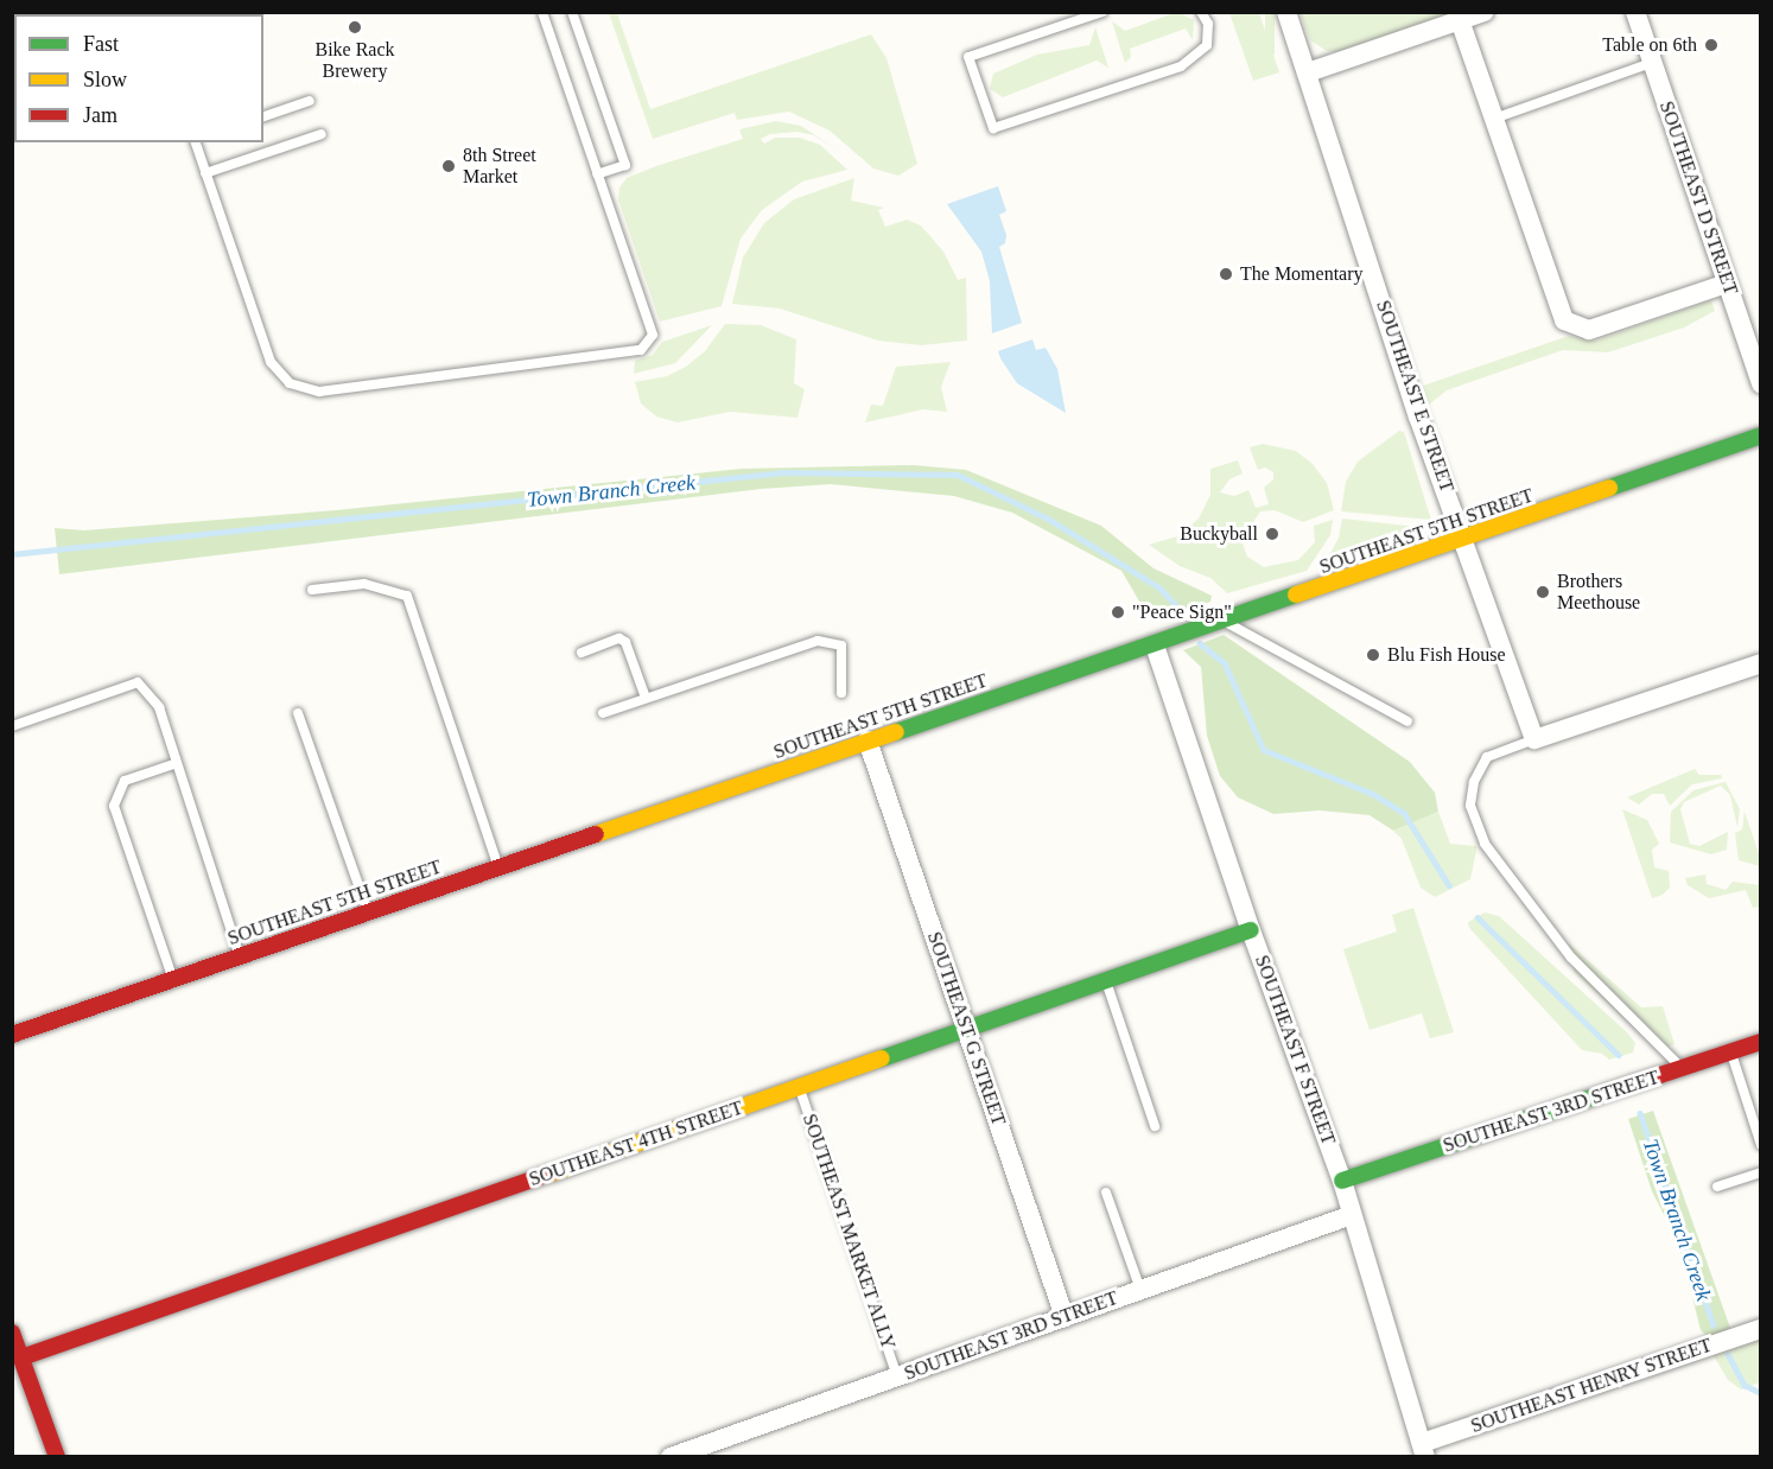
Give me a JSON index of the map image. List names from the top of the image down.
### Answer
{
  "streets": {
    "street": [
      "SOUTHEAST D STREET",
      "SOUTHEAST E STREET",
      "SOUTHEAST 5TH STREET",
      "SOUTHEAST G STREET",
      "SOUTHEAST F STREET",
      "SOUTHEAST 3RD STREET",
      "SOUTHEAST 4TH STREET",
      "SOUTHEAST HENRY STREET"
    ],
    "lane": ["SOUTHEAST MARKET ALLY"]
  },
  "crossings": [
    ["SOUTHEAST E STREET", "SOUTHEAST 5TH STREET"],
    ["SOUTHEAST 5TH STREET", "SOUTHEAST G STREET"],
    ["SOUTHEAST 5TH STREET", "SOUTHEAST F STREET"],
    ["SOUTHEAST G STREET", "SOUTHEAST 3RD STREET"],
    ["SOUTHEAST G STREET", "SOUTHEAST 4TH STREET"],
    ["SOUTHEAST F STREET", "SOUTHEAST 3RD STREET"],
    ["SOUTHEAST F STREET", "SOUTHEAST 4TH STREET"],
    ["SOUTHEAST F STREET", "SOUTHEAST HENRY STREET"],
    ["SOUTHEAST 3RD STREET", "SOUTHEAST MARKET ALLY"],
    ["SOUTHEAST 4TH STREET", "SOUTHEAST MARKET ALLY"]
  ],
  "water": ["Town Branch Creek"],
  "places": [
    "Bike Rack Brewery",
    "Table on 6th",
    "8th Street Market",
    "The Momentary",
    "Buckyball",
    "Brothers Meethouse",
    "\"Peace Sign\"",
    "Blu Fish House"
  ],
  "legend": ["Fast", "Slow", "Jam"]
}
